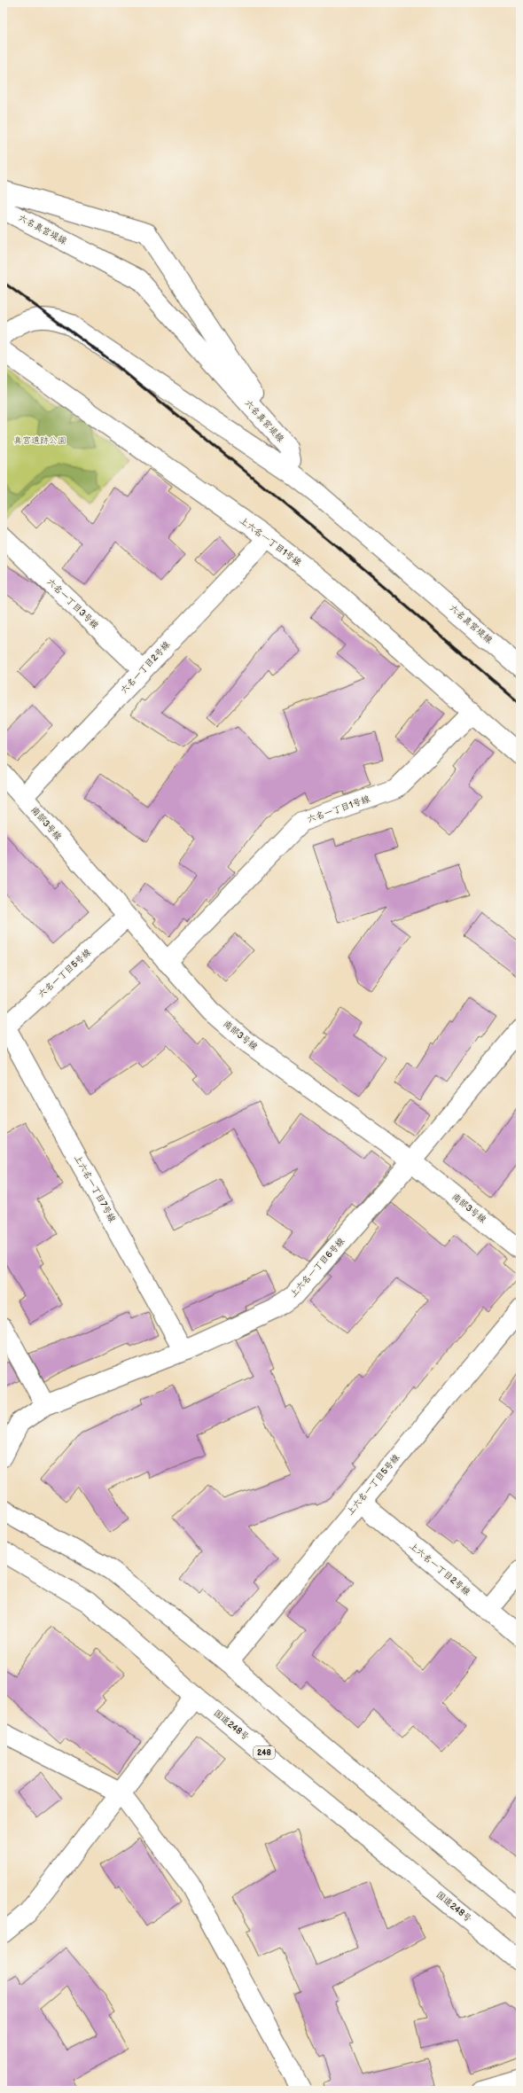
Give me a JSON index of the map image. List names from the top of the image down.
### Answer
{
  "streets": {
    "main road": [
      "六名真宮堤線",
      "上六名一丁目1号線",
      "六名一丁目3号線",
      "六名一丁目2号線",
      "六名一丁目1号線",
      "南部3号線",
      "六名一丁目5号線",
      "上六名一丁目7号線",
      "上六名一丁目6号線",
      "上六名一丁目5号線",
      "上六名一丁目2号線",
      "国道248号",
      "248"
    ]
  },
  "crossings": [
    ["上六名一丁目1号線", "六名一丁目2号線"],
    ["上六名一丁目1号線", "六名一丁目1号線"],
    ["六名一丁目3号線", "六名一丁目2号線"],
    ["六名一丁目2号線", "南部3号線"],
    ["六名一丁目1号線", "南部3号線"],
    ["南部3号線", "六名一丁目5号線"],
    ["南部3号線", "上六名一丁目6号線"],
    ["六名一丁目5号線", "上六名一丁目7号線"],
    ["上六名一丁目7号線", "上六名一丁目6号線"],
    ["上六名一丁目5号線", "上六名一丁目2号線"]
  ],
  "parks": ["真宮遺跡公園"]
}
